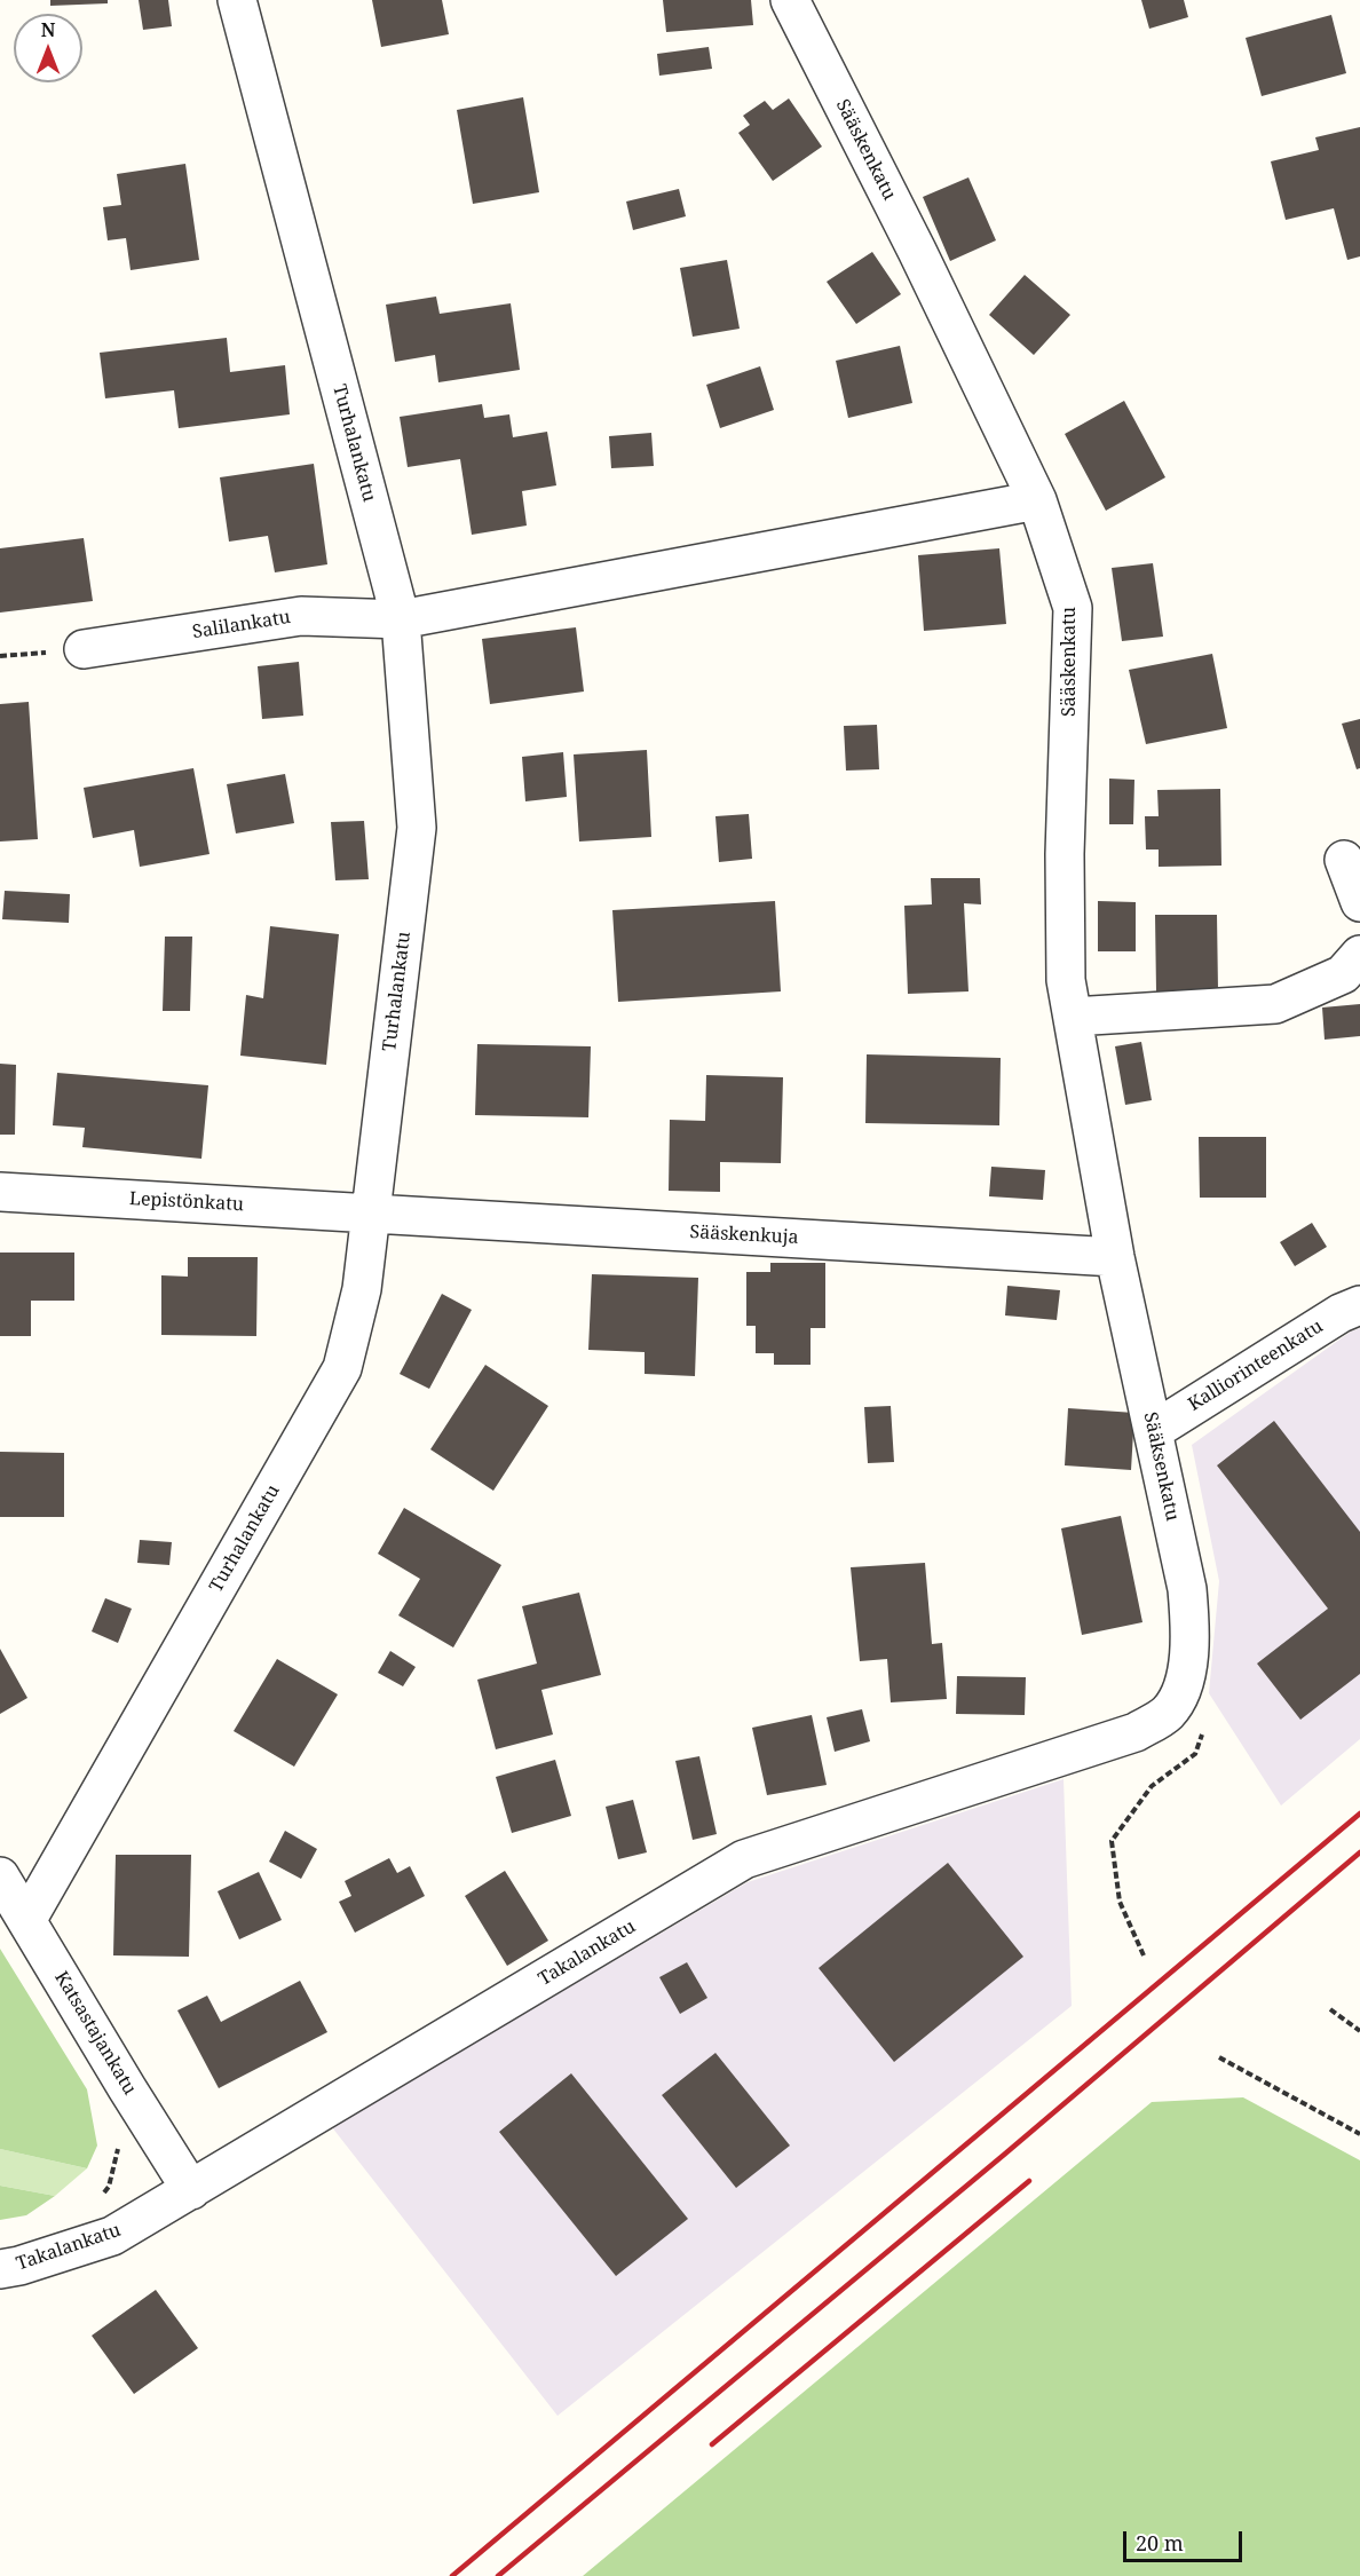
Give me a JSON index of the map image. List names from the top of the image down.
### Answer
{
  "streets": {
    "street": [
      "Sääskenkatu",
      "Turhalankatu",
      "Salilankatu",
      "Lepistönkatu",
      "Sääskenkuja",
      "Kalliorinteenkatu",
      "Sääksenkatu",
      "Takalankatu",
      "Katsastajankatu"
    ]
  },
  "crossings": [
    ["Sääskenkatu", "Salilankatu"],
    ["Sääskenkatu", "Sääskenkuja"],
    ["Sääskenkatu", "Sääksenkatu"],
    ["Turhalankatu", "Salilankatu"],
    ["Turhalankatu", "Lepistönkatu"],
    ["Turhalankatu", "Sääskenkuja"],
    ["Turhalankatu", "Katsastajankatu"],
    ["Lepistönkatu", "Sääskenkuja"],
    ["Sääskenkuja", "Sääksenkatu"],
    ["Kalliorinteenkatu", "Sääksenkatu"],
    ["Sääksenkatu", "Takalankatu"],
    ["Takalankatu", "Katsastajankatu"]
  ],
  "scale_bar": "20 m",
  "north": "top"
}
